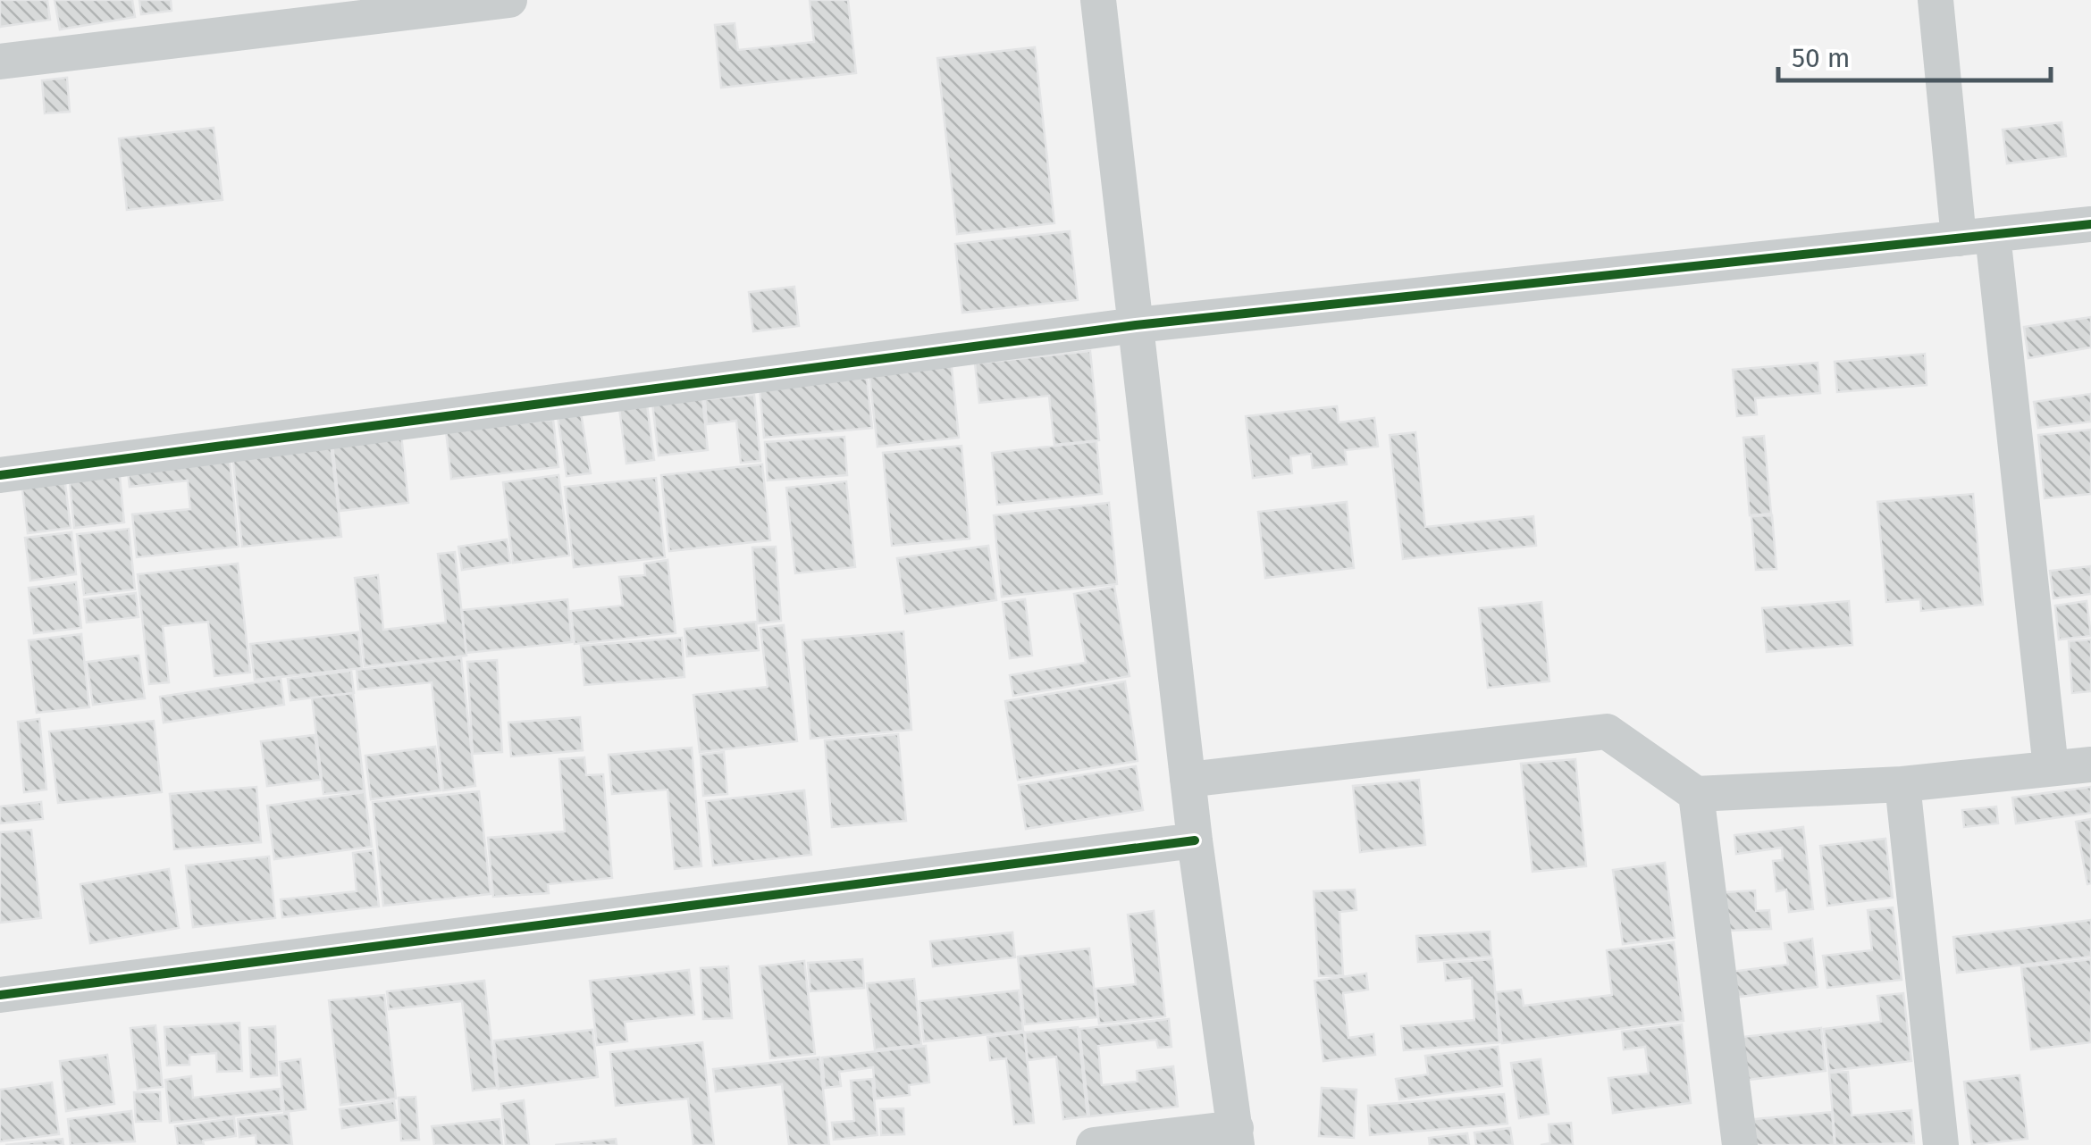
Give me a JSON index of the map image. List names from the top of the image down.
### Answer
{
  "scale_bar": "50 m"
}
